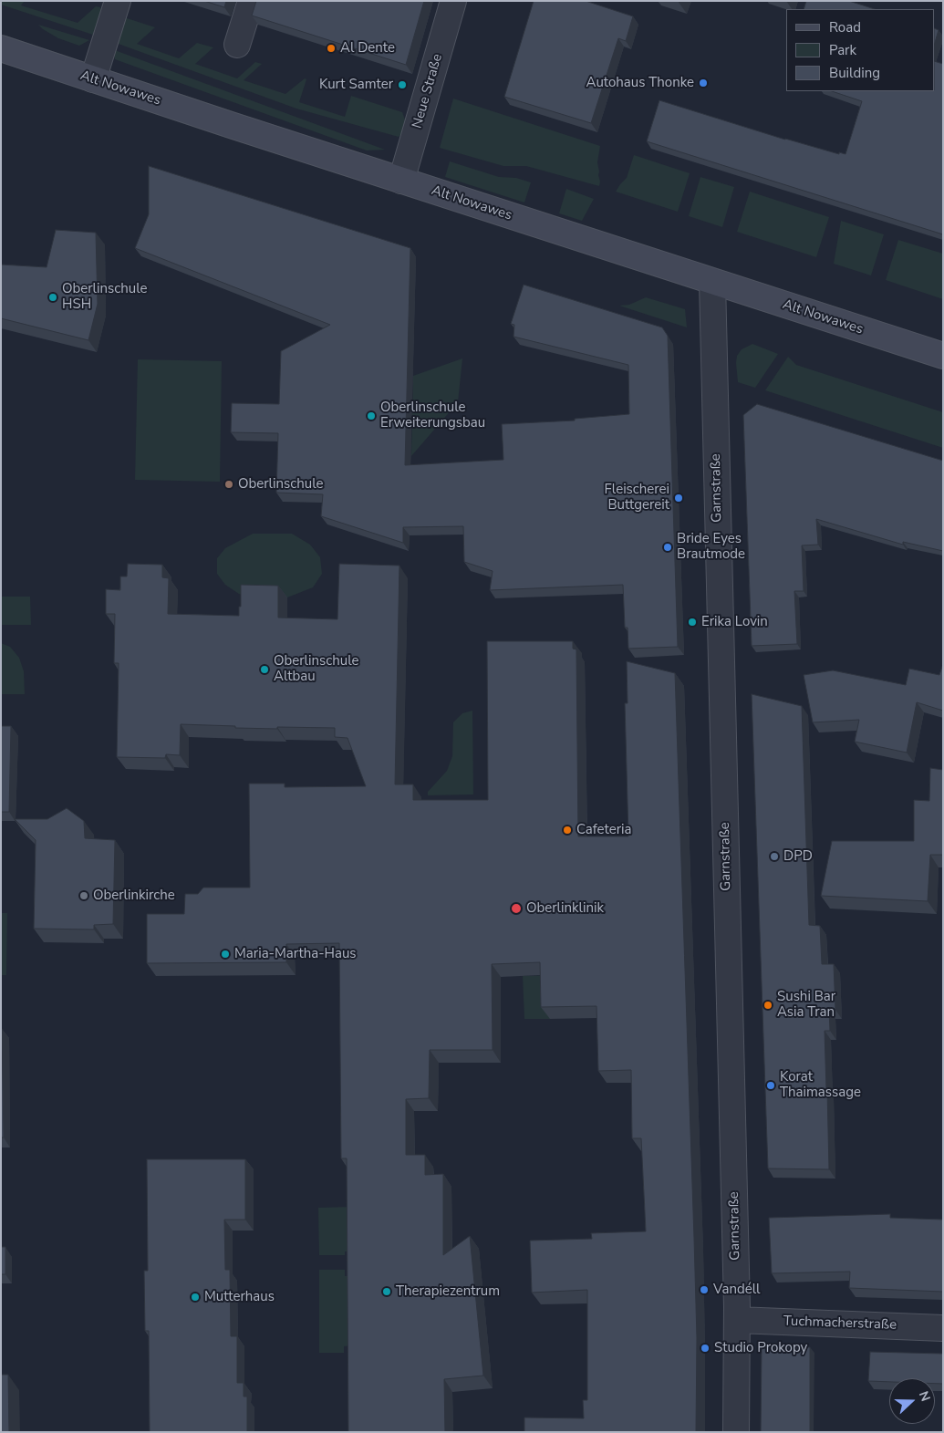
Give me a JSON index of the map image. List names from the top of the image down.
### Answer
{
  "streets": {
    "street": [
      "Alt Nowawes",
      "Neue Straße",
      "Garnstraße",
      "Tuchmacherstraße"
    ]
  },
  "crossings": [
    ["Alt Nowawes", "Neue Straße"],
    ["Alt Nowawes", "Garnstraße"],
    ["Garnstraße", "Tuchmacherstraße"]
  ],
  "places": [
    "Al Dente",
    "Autohaus Thonke",
    "Kurt Samter",
    "Oberlinschule HSH",
    "Oberlinschule Erweiterungsbau",
    "Oberlinschule",
    "Fleischerei Buttgereit",
    "Bride Eyes Brautmode",
    "Erika Lovin",
    "Oberlinschule Altbau",
    "Cafeteria",
    "DPD",
    "Oberlinkirche",
    "Oberlinklinik",
    "Maria-Martha-Haus",
    "Sushi Bar Asia Tran",
    "Korat Thaimassage",
    "Vandéll",
    "Therapiezentrum",
    "Mutterhaus",
    "Studio Prokopy"
  ],
  "legend": ["Road", "Park", "Building"],
  "north": "right"
}
